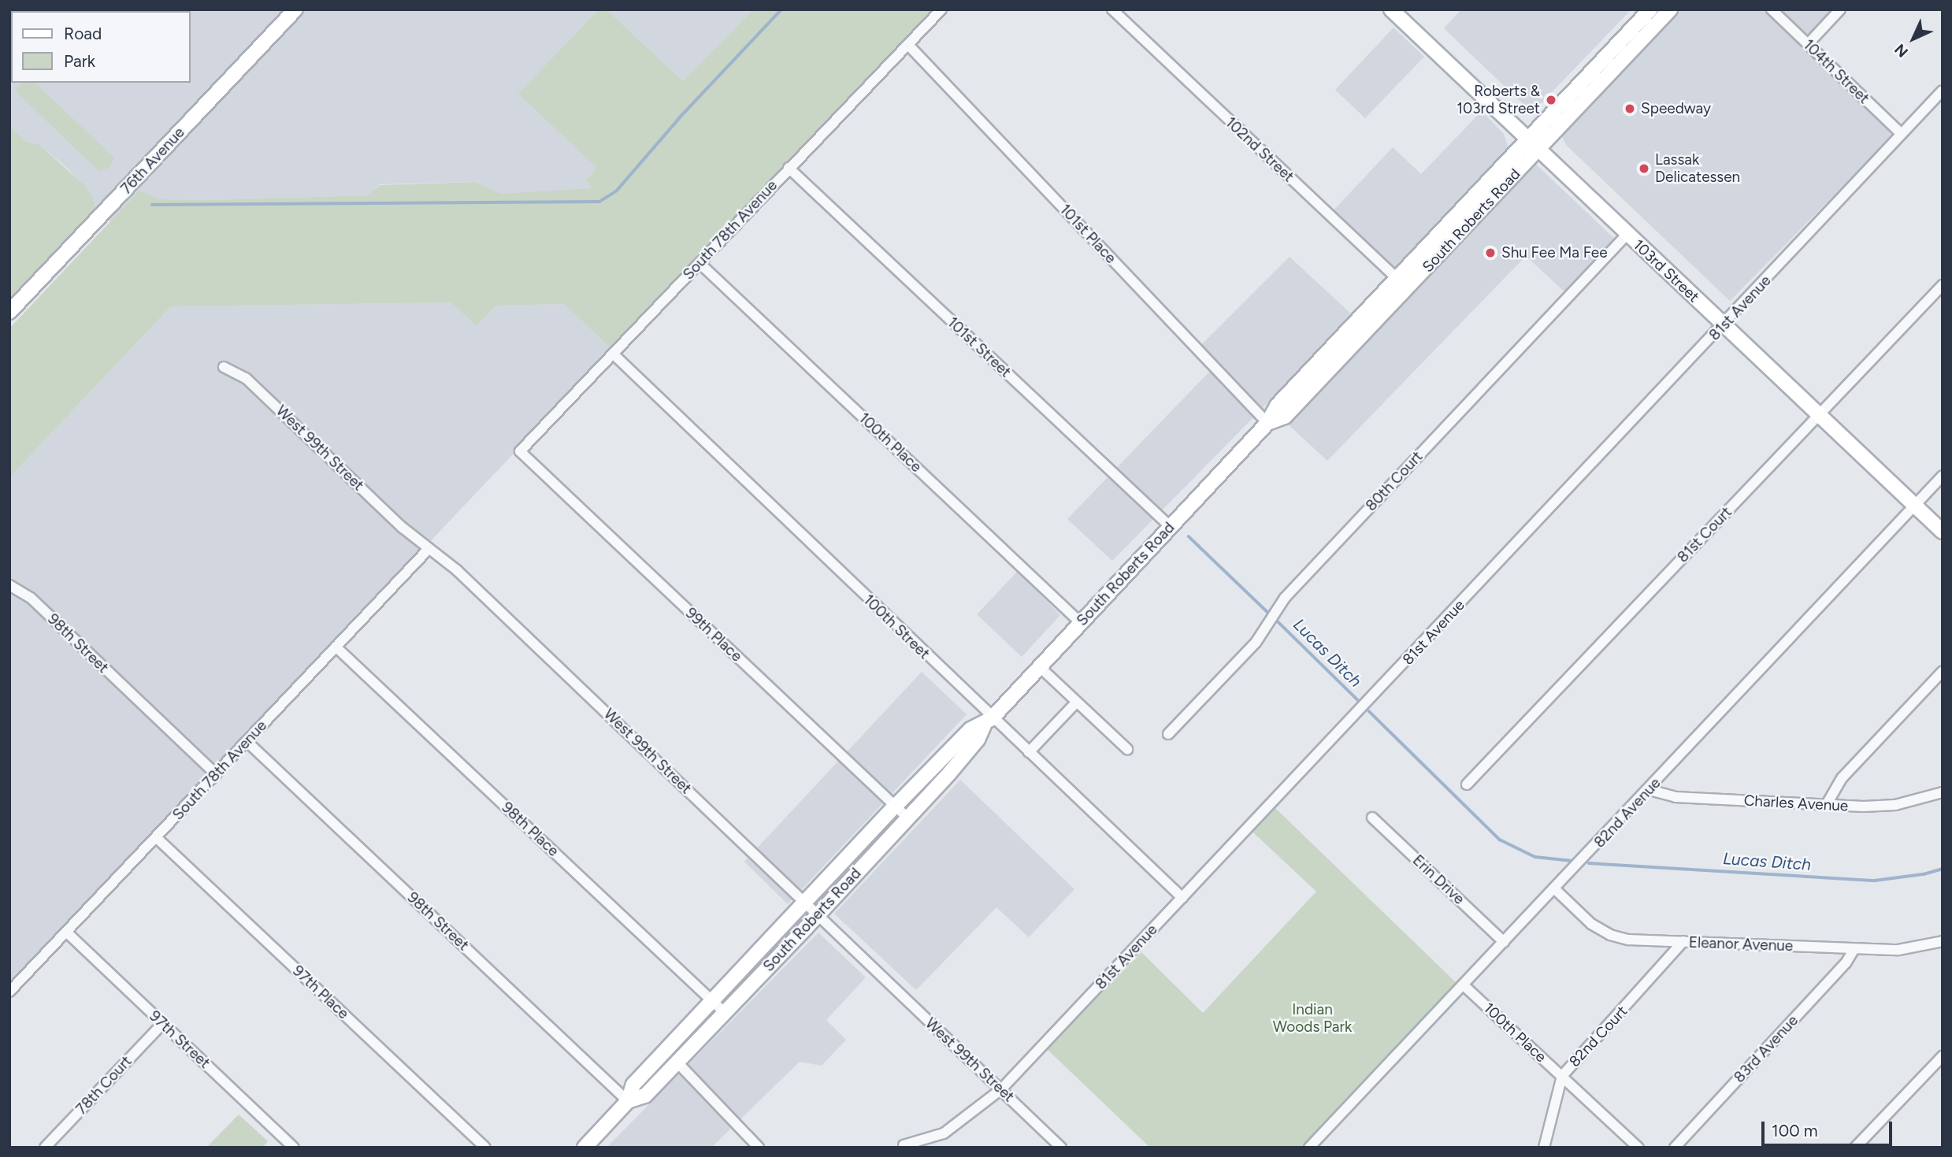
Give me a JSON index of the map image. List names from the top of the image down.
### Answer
{
  "streets": {
    "street": [
      "104th Street",
      "102nd Street",
      "76th Avenue",
      "South Roberts Road",
      "South 78th Avenue",
      "101st Place",
      "103rd Street",
      "81st Avenue",
      "101st Street",
      "100th Place",
      "West 99th Street",
      "80th Court",
      "81st Court",
      "100th Street",
      "99th Place",
      "98th Street",
      "Charles Avenue",
      "82nd Avenue",
      "98th Place",
      "Erin Drive",
      "Eleanor Avenue",
      "97th Place",
      "82nd Court",
      "97th Street",
      "83rd Avenue",
      "78th Court"
    ]
  },
  "crossings": [
    ["104th Street", "81st Avenue"],
    ["102nd Street", "South Roberts Road"],
    ["South Roberts Road", "101st Place"],
    ["South Roberts Road", "103rd Street"],
    ["South Roberts Road", "101st Street"],
    ["South Roberts Road", "100th Place"],
    ["South Roberts Road", "West 99th Street"],
    ["South Roberts Road", "100th Street"],
    ["South Roberts Road", "99th Place"],
    ["South Roberts Road", "98th Street"],
    ["South Roberts Road", "98th Place"],
    ["South 78th Avenue", "101st Place"],
    ["South 78th Avenue", "101st Street"],
    ["South 78th Avenue", "100th Place"],
    ["South 78th Avenue", "West 99th Street"],
    ["South 78th Avenue", "100th Street"],
    ["South 78th Avenue", "99th Place"],
    ["South 78th Avenue", "98th Street"],
    ["South 78th Avenue", "98th Place"],
    ["South 78th Avenue", "97th Place"],
    ["South 78th Avenue", "97th Street"],
    ["103rd Street", "81st Avenue"],
    ["103rd Street", "80th Court"],
    ["103rd Street", "81st Court"],
    ["103rd Street", "82nd Avenue"],
    ["81st Avenue", "West 99th Street"],
    ["81st Avenue", "100th Street"],
    ["100th Place", "82nd Avenue"],
    ["100th Place", "82nd Court"],
    ["Charles Avenue", "82nd Avenue"],
    ["82nd Avenue", "Erin Drive"],
    ["82nd Avenue", "Eleanor Avenue"],
    ["Eleanor Avenue", "82nd Court"],
    ["Eleanor Avenue", "83rd Avenue"],
    ["97th Street", "78th Court"]
  ],
  "water": ["Lucas Ditch"],
  "parks": ["Indian Woods Park"],
  "places": [
    "Roberts & 103rd Street",
    "Speedway",
    "Lassak Delicatessen",
    "Shu Fee Ma Fee"
  ],
  "legend": ["Road", "Park"],
  "scale_bar": "100 m",
  "north": "bottom left"
}
